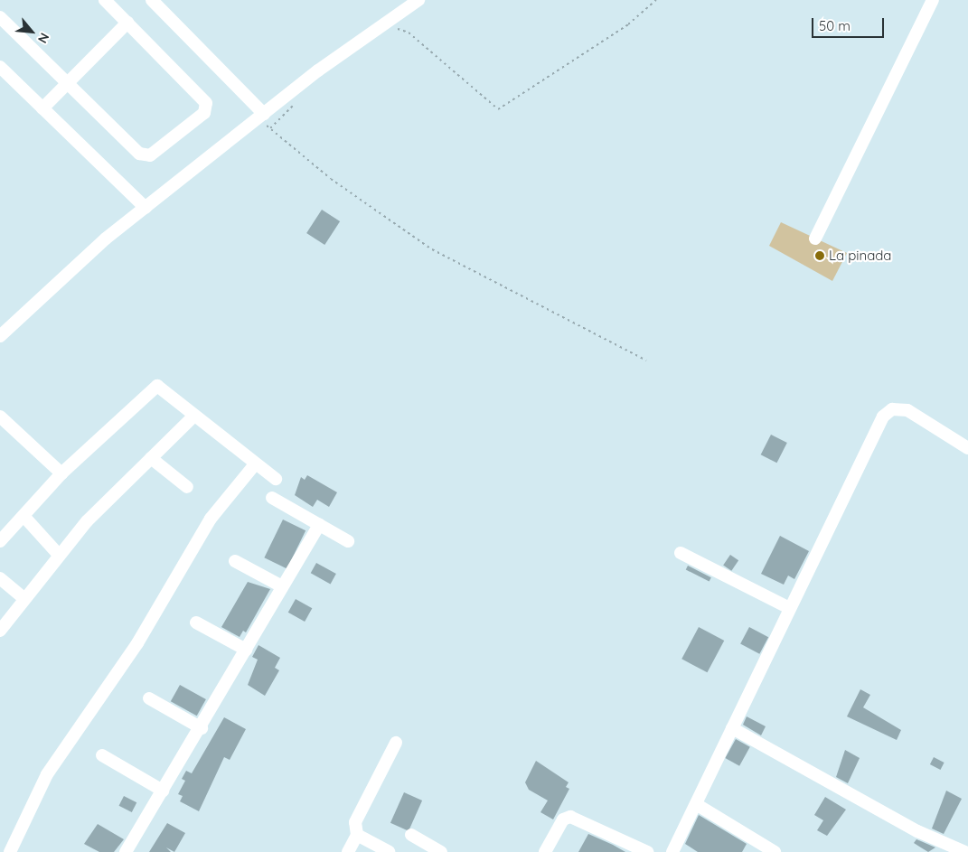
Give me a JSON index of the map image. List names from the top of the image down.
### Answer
{
  "places": ["La pinada"],
  "scale_bar": "50 m",
  "north": "bottom right"
}
